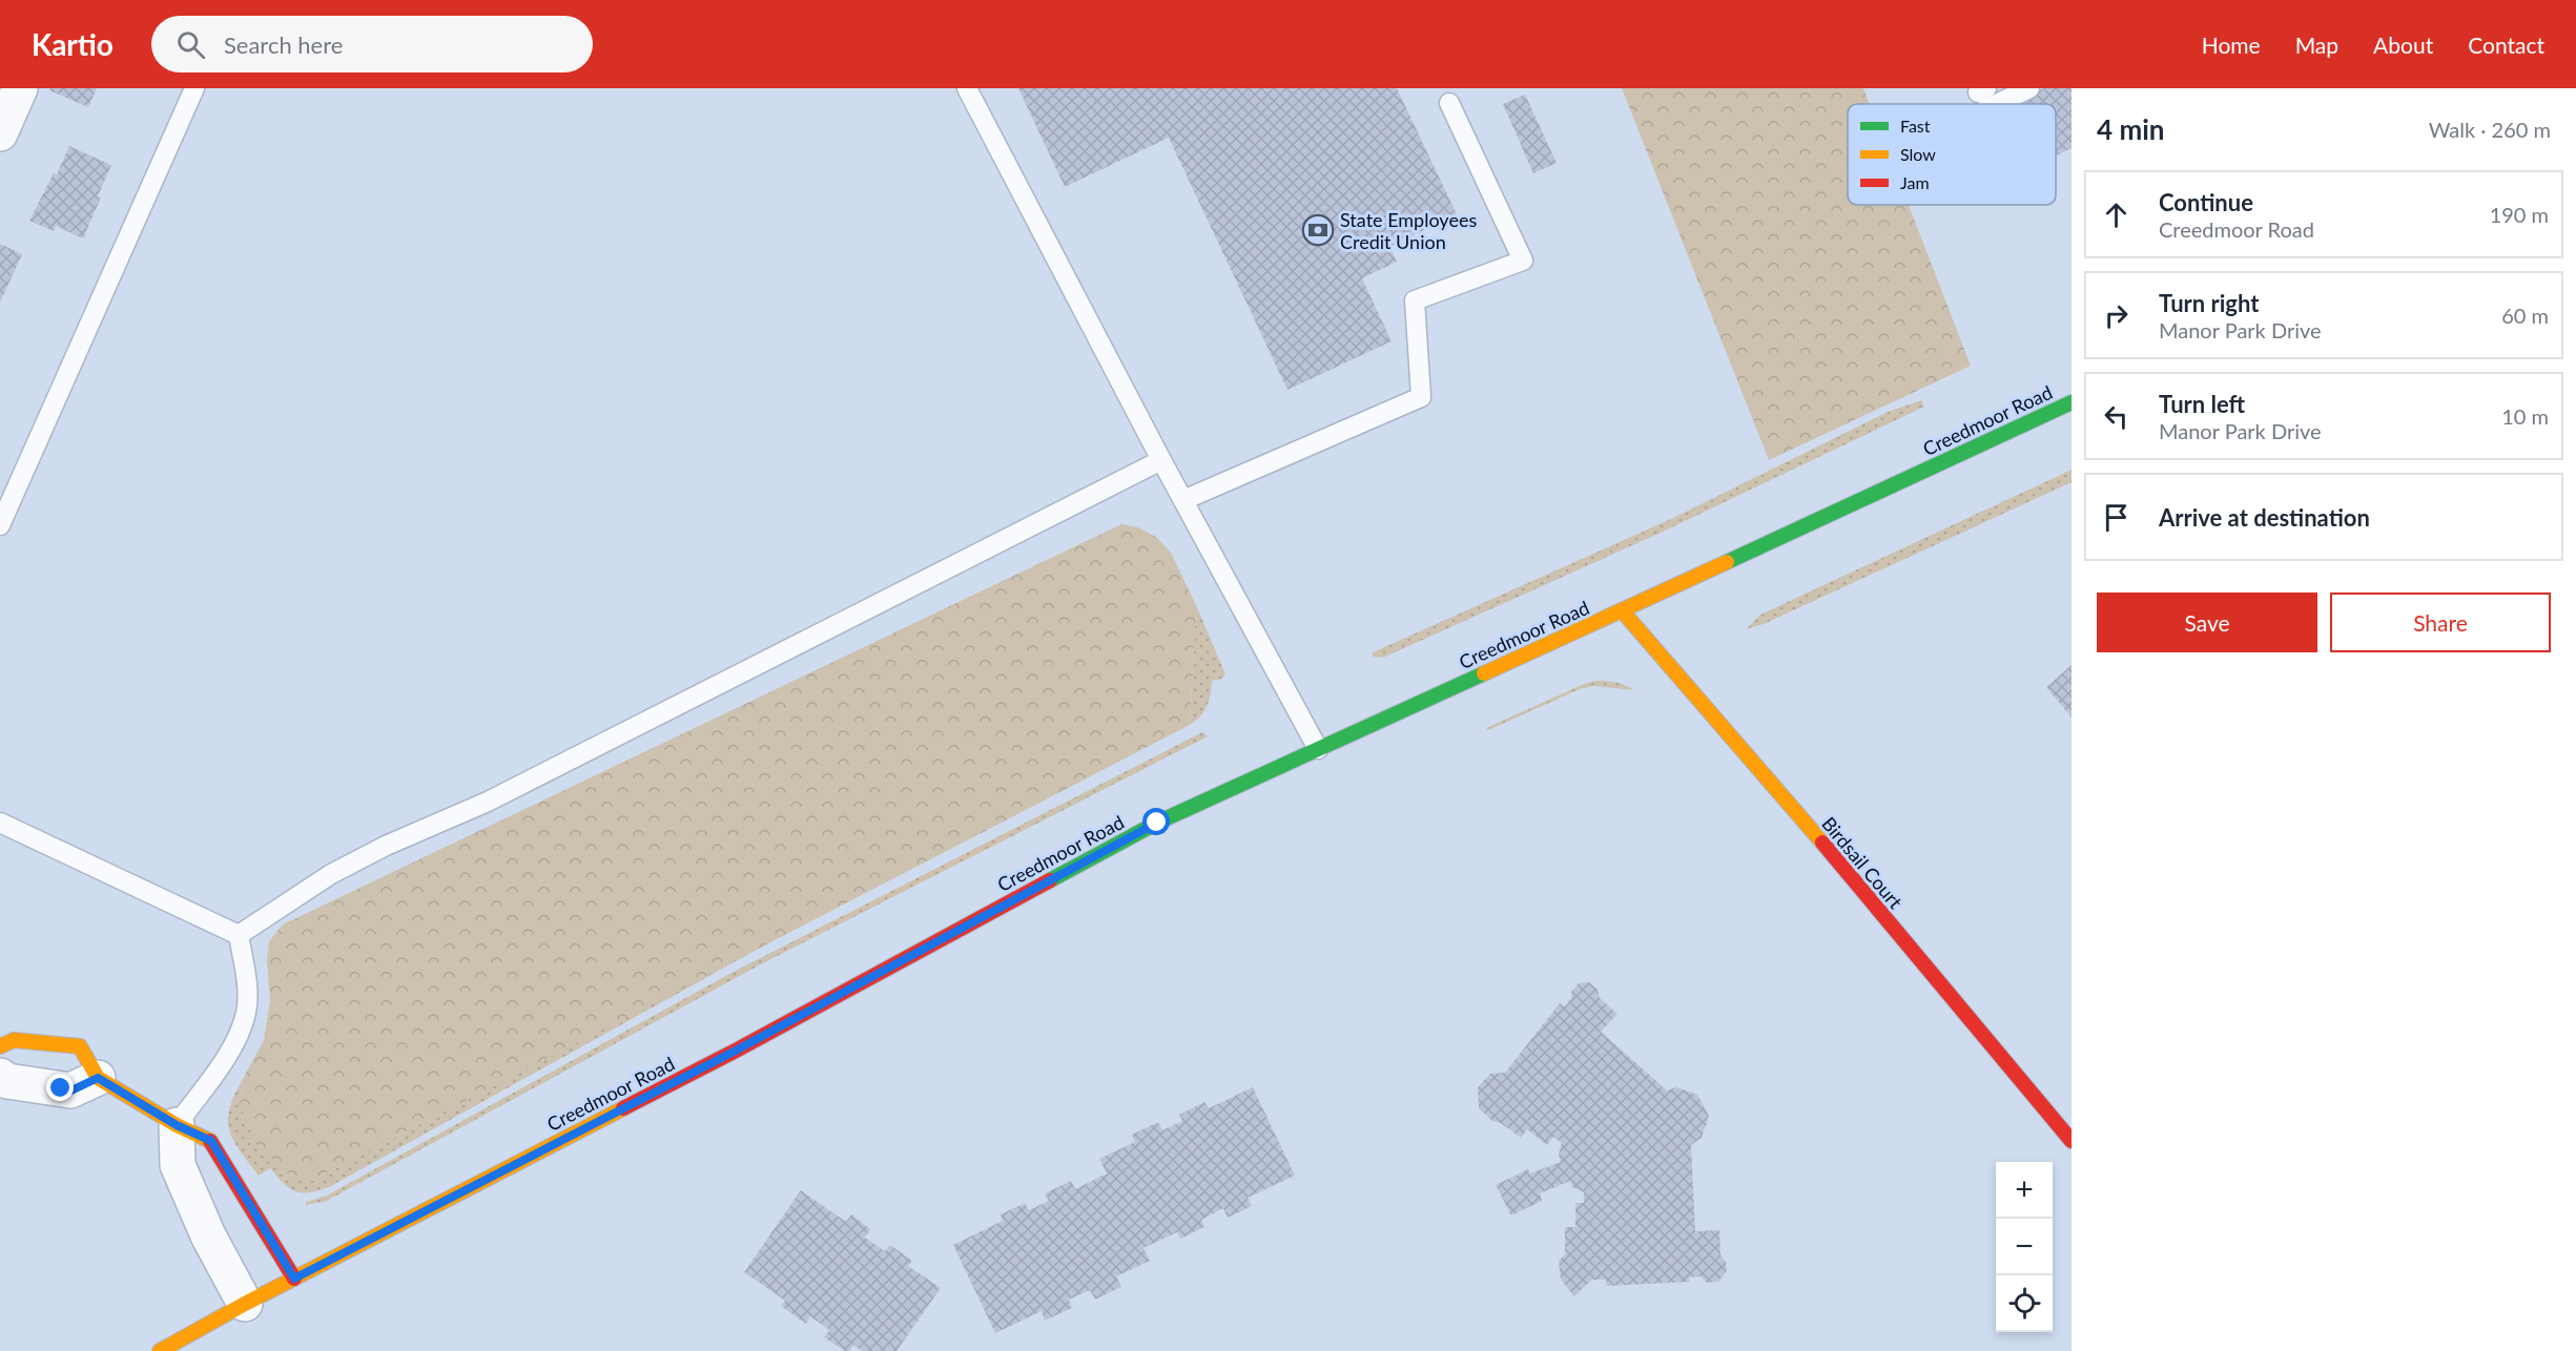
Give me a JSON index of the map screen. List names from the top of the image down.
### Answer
{
  "streets": {
    "main road": ["Creedmoor Road", "Birdsail Court"]
  },
  "crossings": [
    ["Creedmoor Road", "Birdsail Court"]
  ],
  "places": {
    "bank": ["State Employees Credit Union"]
  },
  "legend": ["Fast", "Slow", "Jam"],
  "page": {
    "header": "Kartio",
    "search": "Search here",
    "nav": [
      "Home",
      "Map",
      "About",
      "Contact"
    ],
    "heading": ["4 min", "Walk · 260 m"],
    "list": [
      ["Continue", "Creedmoor Road", "190 m"],
      ["Turn right", "Manor Park Drive", "60 m"],
      ["Turn left", "Manor Park Drive", "10 m"],
      "Arrive at destination"
    ],
    "buttons": ["Save", "Share"],
    "map_buttons": ["+", "−"]
  }
}
